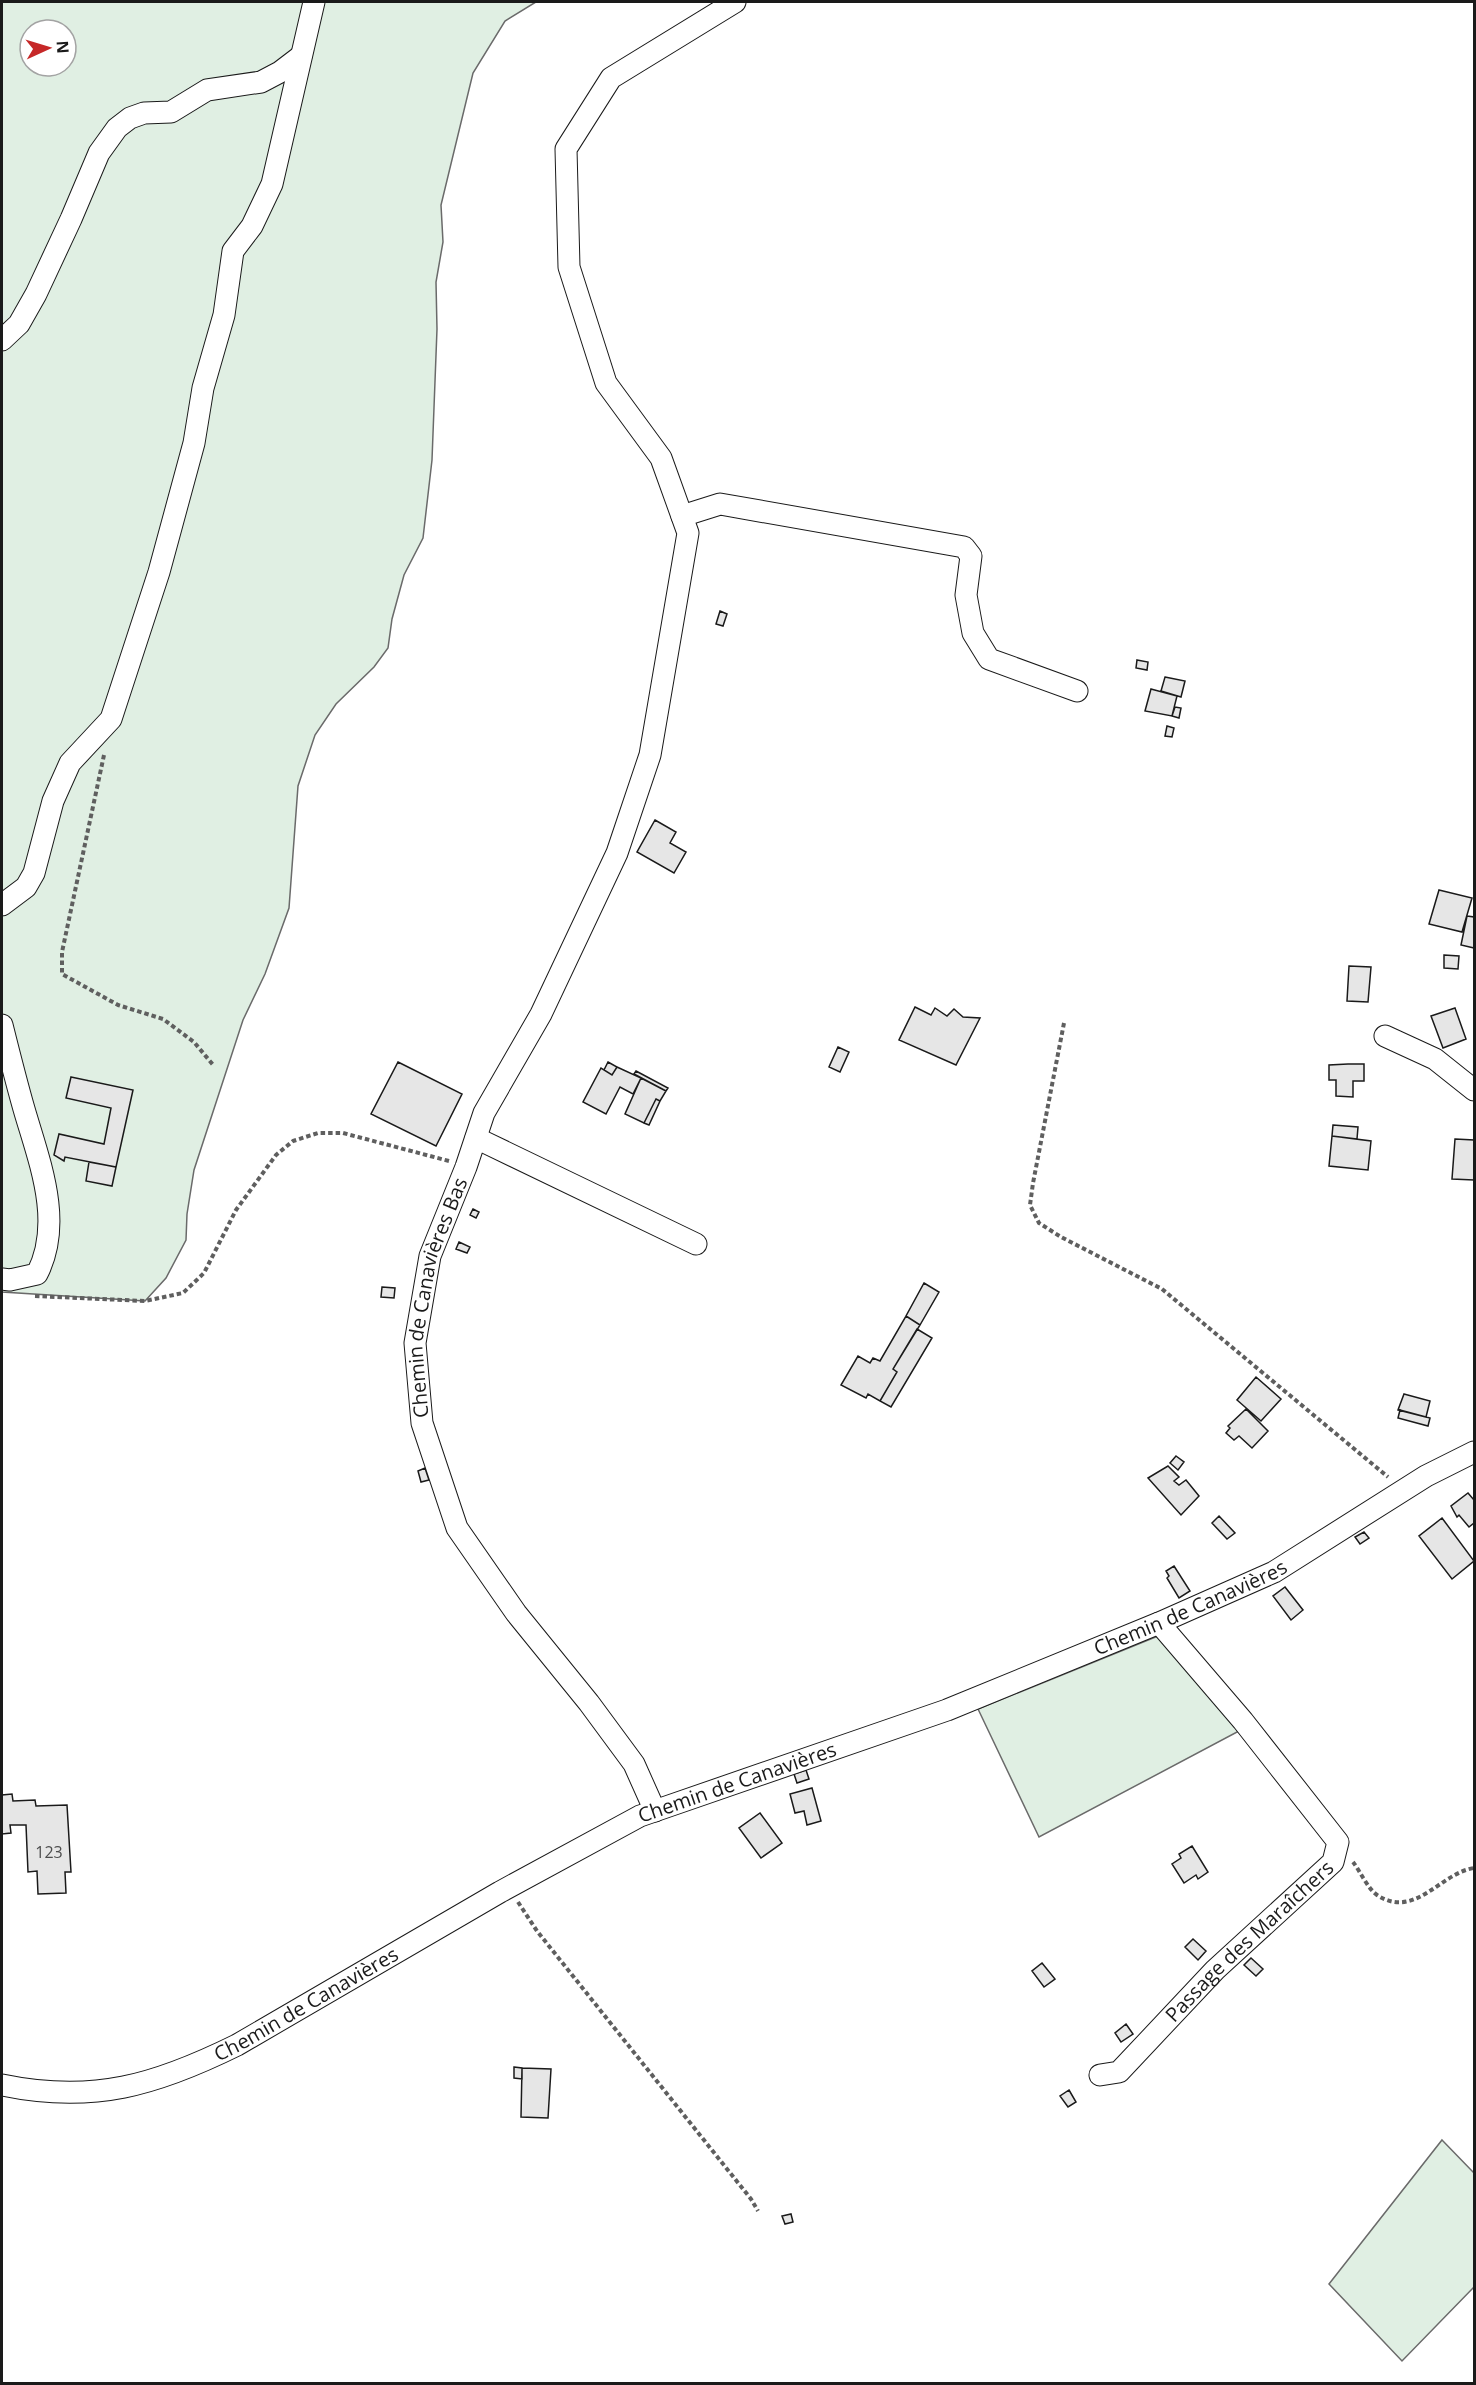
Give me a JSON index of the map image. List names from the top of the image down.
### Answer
{
  "streets": {
    "street": ["Chemin de Canavières Bas", "Chemin de Canavières", "Passage des Maraîchers"]
  },
  "crossings": [
    ["Chemin de Canavières Bas", "Chemin de Canavières"],
    ["Chemin de Canavières", "Passage des Maraîchers"]
  ],
  "house_numbers": ["123"],
  "north": "right"
}
